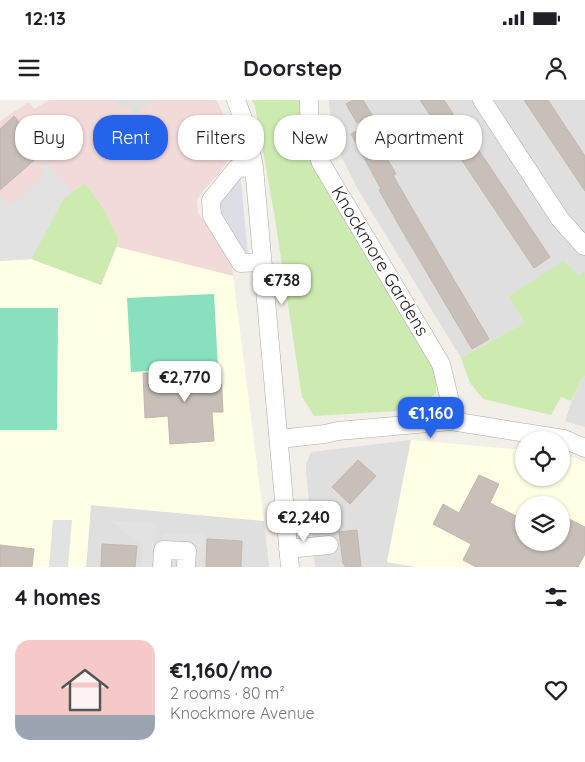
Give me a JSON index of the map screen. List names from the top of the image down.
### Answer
{
  "streets": {
    "street": ["Knockmore Gardens"]
  },
  "page": {
    "status": "12:13",
    "header": "Doorstep",
    "chip": [
      "Buy",
      "Rent",
      "Filters",
      "New",
      "Apartment"
    ],
    "price": [
      "€738",
      "€2,770",
      "€1,160",
      "€2,240"
    ],
    "heading": "4 homes",
    "list": [
      {
        "name": "€1,160/mo",
        "note": "2 rooms · 80 m² · Knockmore Avenue"
      }
    ]
  }
}
